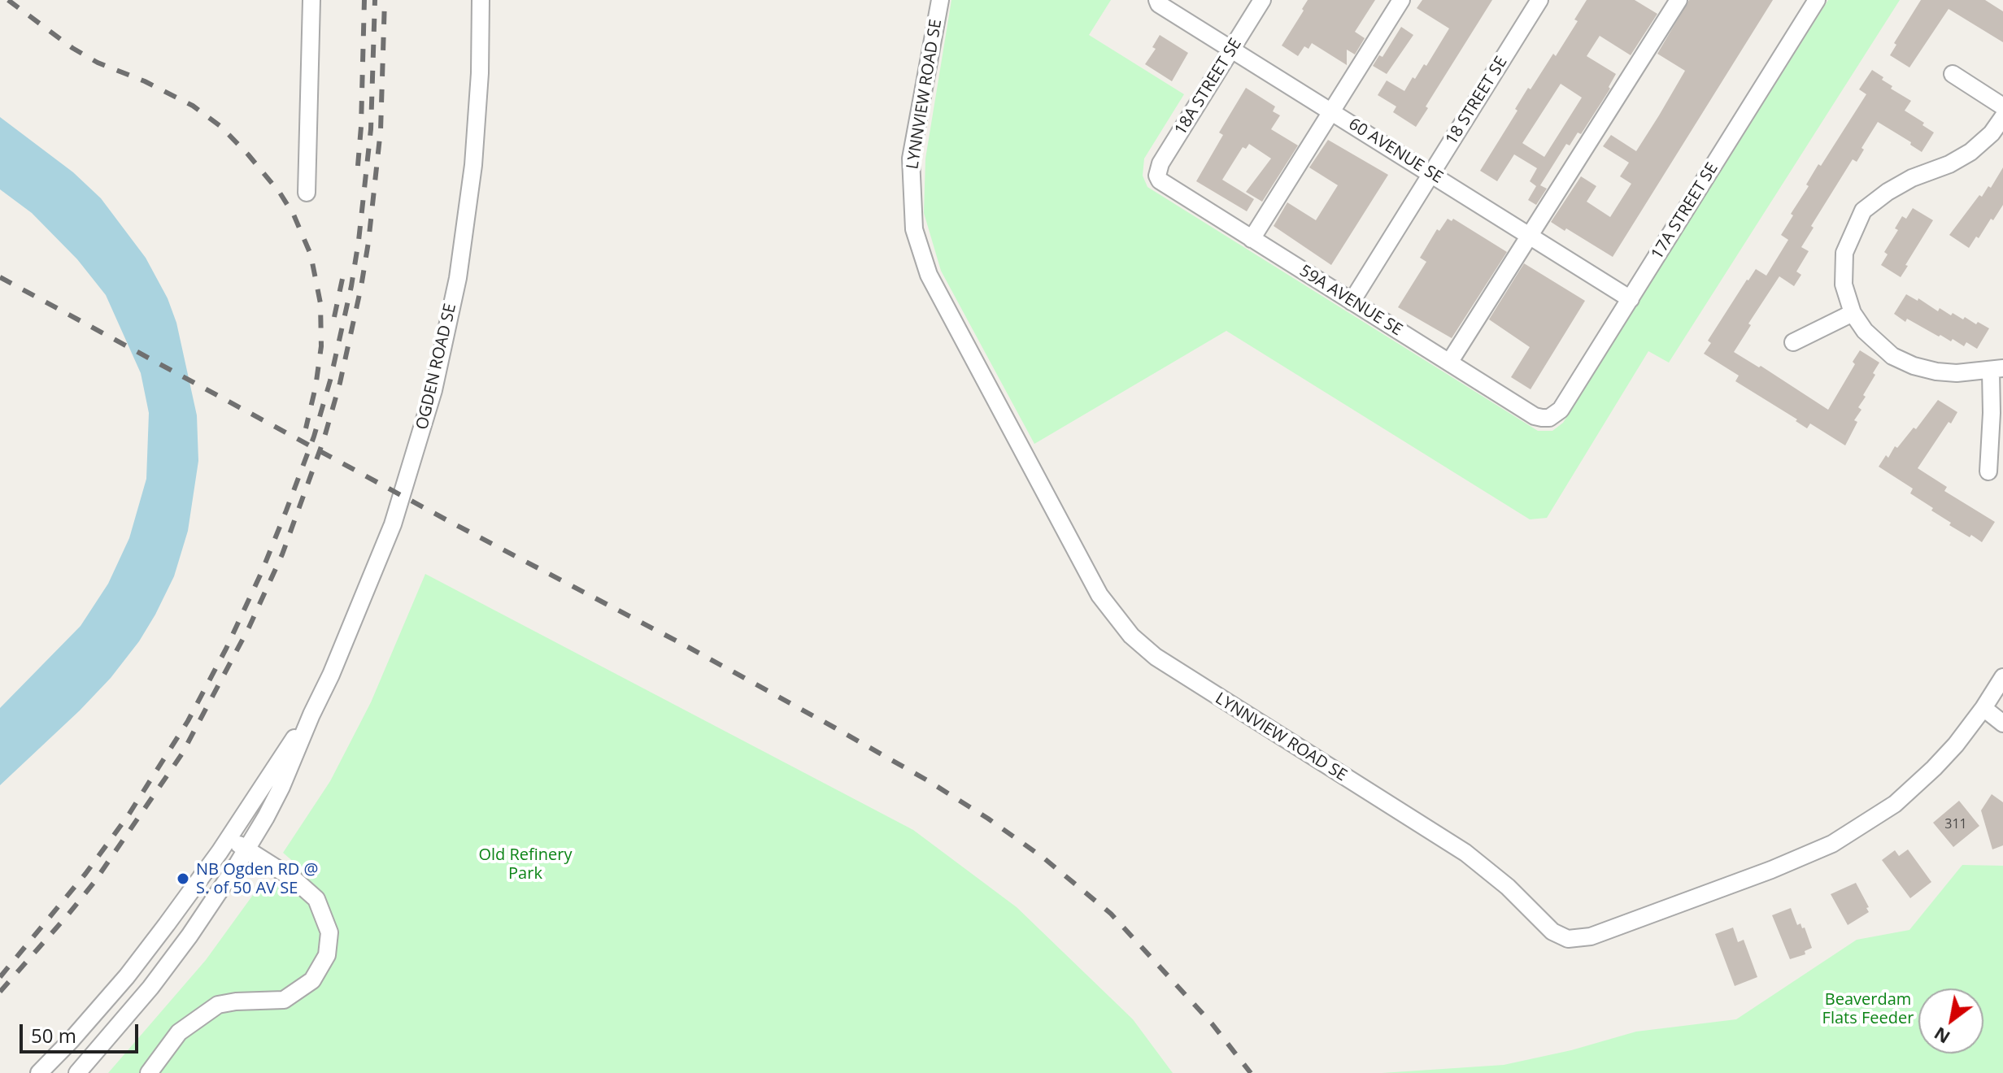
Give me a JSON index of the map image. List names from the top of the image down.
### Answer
{
  "streets": {
    "street": [
      "18A STREET SE",
      "LYNNVIEW ROAD SE",
      "18 STREET SE",
      "60 AVENUE SE",
      "17A STREET SE",
      "59A AVENUE SE",
      "OGDEN ROAD SE"
    ]
  },
  "crossings": [
    ["18A STREET SE", "60 AVENUE SE"],
    ["18A STREET SE", "59A AVENUE SE"],
    ["18 STREET SE", "60 AVENUE SE"],
    ["18 STREET SE", "59A AVENUE SE"],
    ["60 AVENUE SE", "17A STREET SE"],
    ["17A STREET SE", "59A AVENUE SE"]
  ],
  "parks": ["Old Refinery Park", "Beaverdam Flats Feeder"],
  "places": ["NB Ogden RD @ S. of 50 AV SE"],
  "house_numbers": ["311"],
  "scale_bar": "50 m",
  "north": "bottom left"
}
